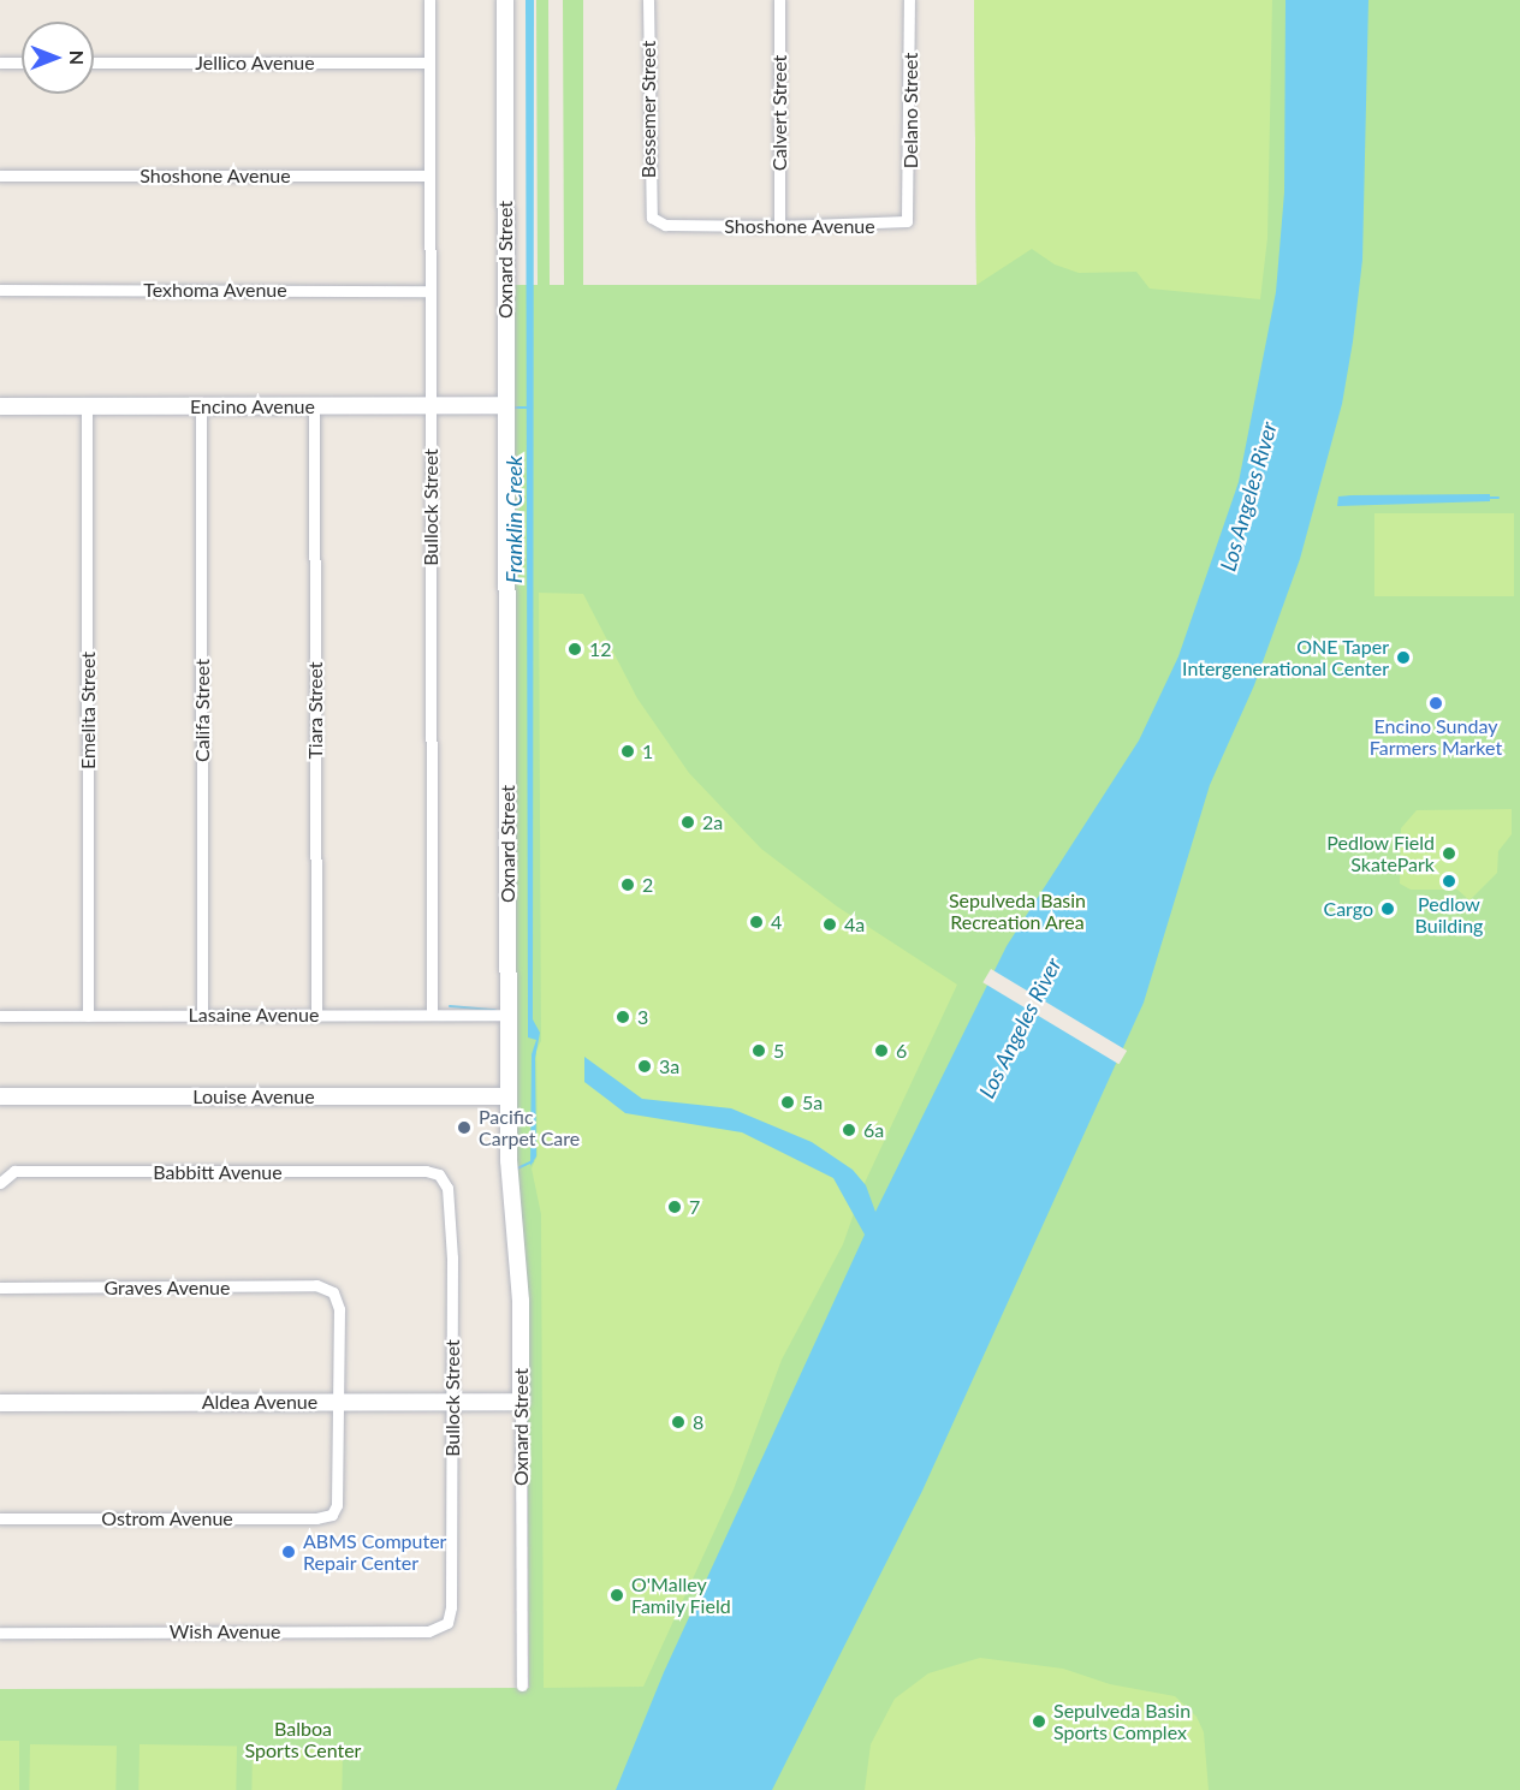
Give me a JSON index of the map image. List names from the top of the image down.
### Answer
{
  "streets": {
    "main road": [
      "Oxnard Street",
      "Encino Avenue",
      "Louise Avenue",
      "Aldea Avenue"
    ],
    "street": [
      "Jellico Avenue",
      "Bessemer Street",
      "Delano Street",
      "Calvert Street",
      "Shoshone Avenue",
      "Texhoma Avenue",
      "Bullock Street",
      "Emelita Street",
      "Califa Street",
      "Tiara Street",
      "Lasaine Avenue",
      "Babbitt Avenue",
      "Graves Avenue",
      "Ostrom Avenue",
      "Wish Avenue"
    ]
  },
  "crossings": [
    ["Jellico Avenue", "Bullock Street"],
    ["Bessemer Street", "Shoshone Avenue"],
    ["Delano Street", "Shoshone Avenue"],
    ["Calvert Street", "Shoshone Avenue"],
    ["Shoshone Avenue", "Bullock Street"],
    ["Oxnard Street", "Encino Avenue"],
    ["Oxnard Street", "Lasaine Avenue"],
    ["Oxnard Street", "Louise Avenue"],
    ["Oxnard Street", "Aldea Avenue"],
    ["Texhoma Avenue", "Bullock Street"],
    ["Encino Avenue", "Bullock Street"],
    ["Encino Avenue", "Emelita Street"],
    ["Encino Avenue", "Califa Street"],
    ["Encino Avenue", "Tiara Street"],
    ["Bullock Street", "Lasaine Avenue"],
    ["Bullock Street", "Babbitt Avenue"],
    ["Bullock Street", "Aldea Avenue"],
    ["Bullock Street", "Wish Avenue"],
    ["Emelita Street", "Lasaine Avenue"],
    ["Califa Street", "Lasaine Avenue"],
    ["Tiara Street", "Lasaine Avenue"],
    ["Graves Avenue", "Aldea Avenue"],
    ["Graves Avenue", "Ostrom Avenue"],
    ["Aldea Avenue", "Ostrom Avenue"]
  ],
  "water": ["Los Angeles River", "Franklin Creek"],
  "parks": ["Sepulveda Basin Recreation Area", "Balboa Sports Center"],
  "places": [
    "12",
    "ONE Taper Intergenerational Center",
    "Encino Sunday Farmers Market",
    "1",
    "2a",
    "Pedlow Field SkatePark",
    "Pedlow Building",
    "2",
    "Cargo",
    "4",
    "4a",
    "3",
    "5",
    "6",
    "3a",
    "5a",
    "Pacific Carpet Care",
    "6a",
    "7",
    "8",
    "ABMS Computer Repair Center",
    "O'Malley Family Field",
    "Sepulveda Basin Sports Complex"
  ],
  "north": "right"
}
